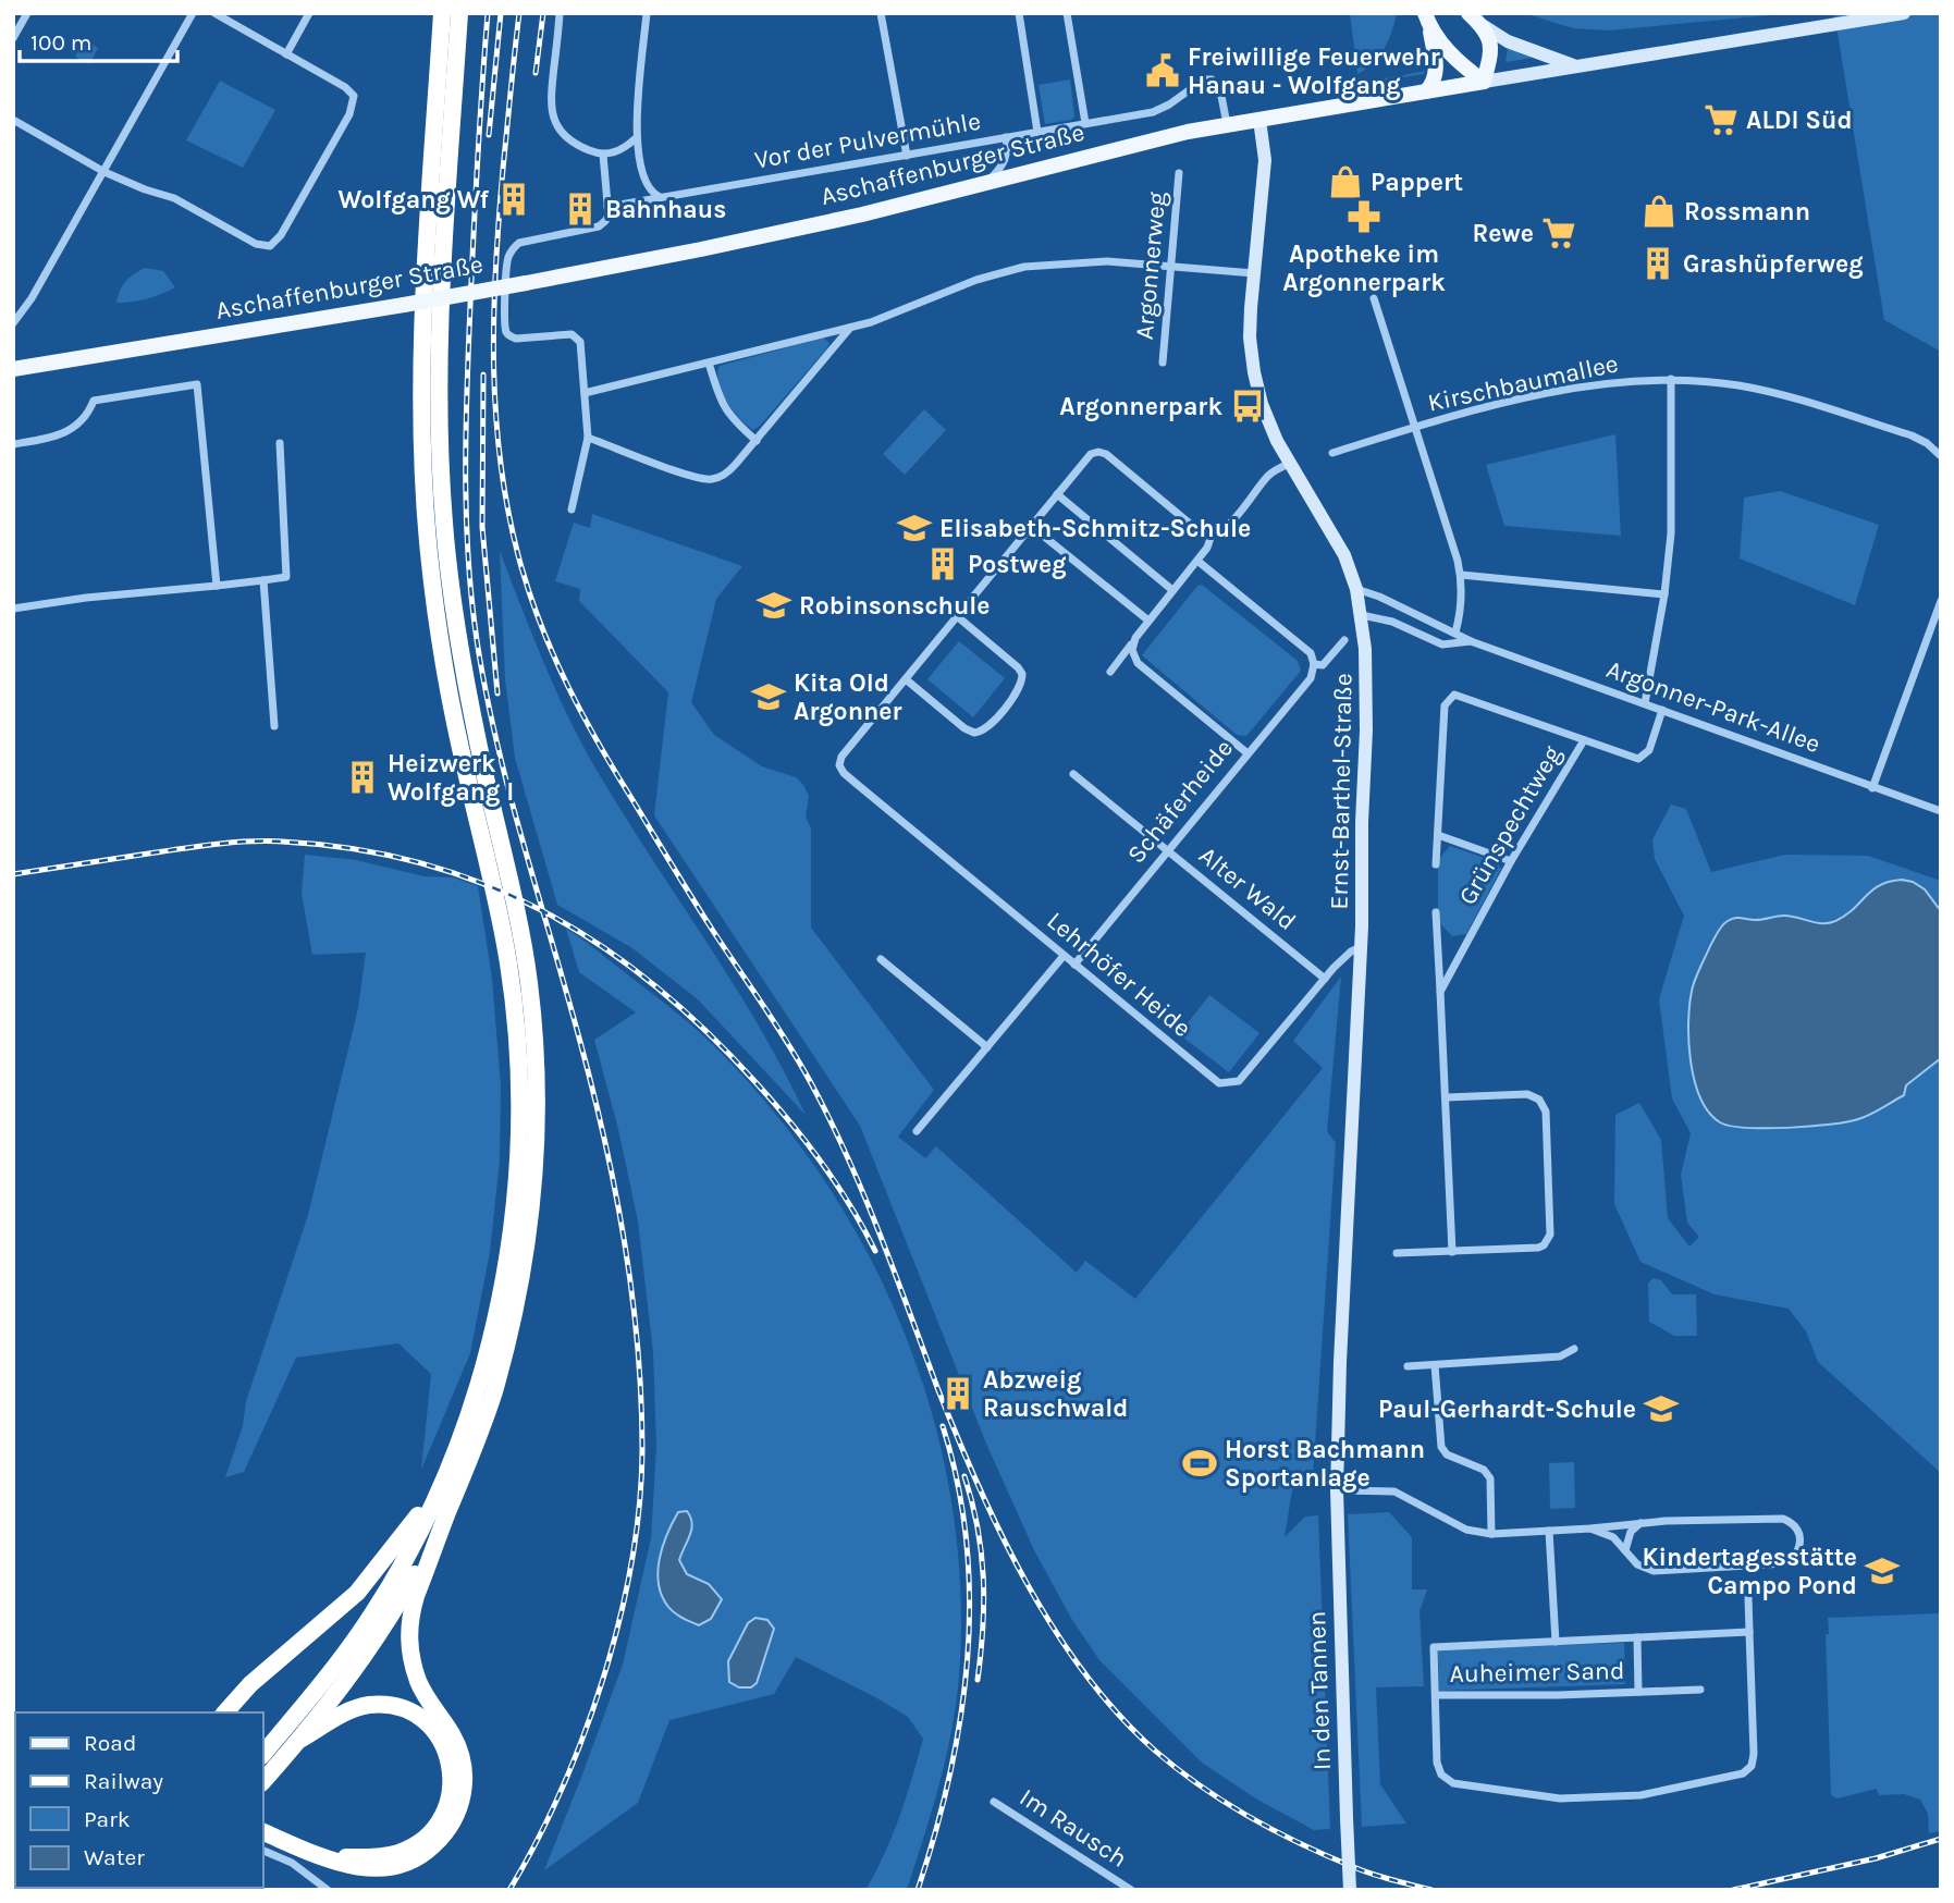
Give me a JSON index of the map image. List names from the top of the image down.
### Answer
{
  "streets": {
    "main road": ["Aschaffenburger Straße"],
    "street": [
      "Vor der Pulvermühle",
      "Argonnerweg",
      "Kirschbaumallee",
      "Argonner-Park-Allee",
      "Ernst-Barthel-Straße",
      "Schäferheide",
      "Grünspechtweg",
      "Alter Wald",
      "Lehrhöfer Heide",
      "Auheimer Sand",
      "In den Tannen",
      "Im Rausch"
    ]
  },
  "crossings": [
    ["Vor der Pulvermühle", "Aschaffenburger Straße"],
    ["Aschaffenburger Straße", "Ernst-Barthel-Straße"],
    ["Argonner-Park-Allee", "Ernst-Barthel-Straße"],
    ["Argonner-Park-Allee", "Grünspechtweg"],
    ["Ernst-Barthel-Straße", "Lehrhöfer Heide"],
    ["Ernst-Barthel-Straße", "In den Tannen"],
    ["Schäferheide", "Alter Wald"],
    ["Schäferheide", "Lehrhöfer Heide"],
    ["Alter Wald", "Lehrhöfer Heide"]
  ],
  "places": {
    "public building": ["Freiwillige Feuerwehr Hanau - Wolfgang"],
    "supermarket": ["ALDI Süd", "Rewe"],
    "shop": ["Pappert", "Rossmann"],
    "building": [
      "Wolfgang Wf",
      "Bahnhaus",
      "Grashüpferweg",
      "Postweg",
      "Heizwerk Wolfgang I",
      "Abzweig Rauschwald"
    ],
    "pharmacy": ["Apotheke im Argonnerpark"],
    "bus stop": ["Argonnerpark"],
    "school or university": [
      "Elisabeth-Schmitz-Schule",
      "Robinsonschule",
      "Kita Old Argonner",
      "Paul-Gerhardt-Schule",
      "Kindertagesstätte Campo Pond"
    ],
    "sports": ["Horst Bachmann Sportanlage"]
  },
  "legend": [
    "Road",
    "Railway",
    "Park",
    "Water"
  ],
  "scale_bar": "100 m"
}
